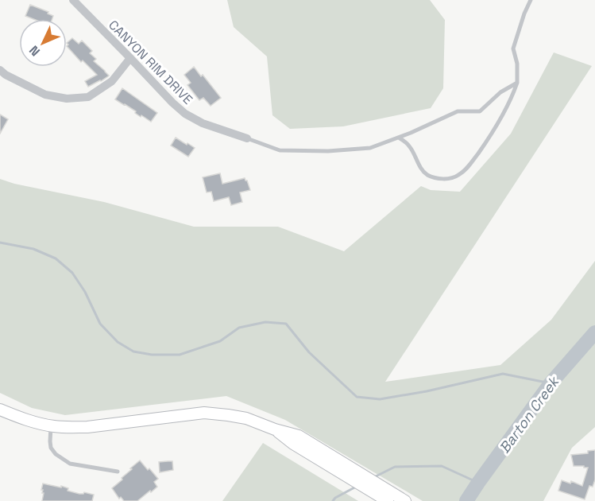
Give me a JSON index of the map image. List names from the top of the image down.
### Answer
{
  "streets": {
    "street": ["CANYON RIM DRIVE"]
  },
  "water": ["Barton Creek"],
  "north": "bottom left"
}
